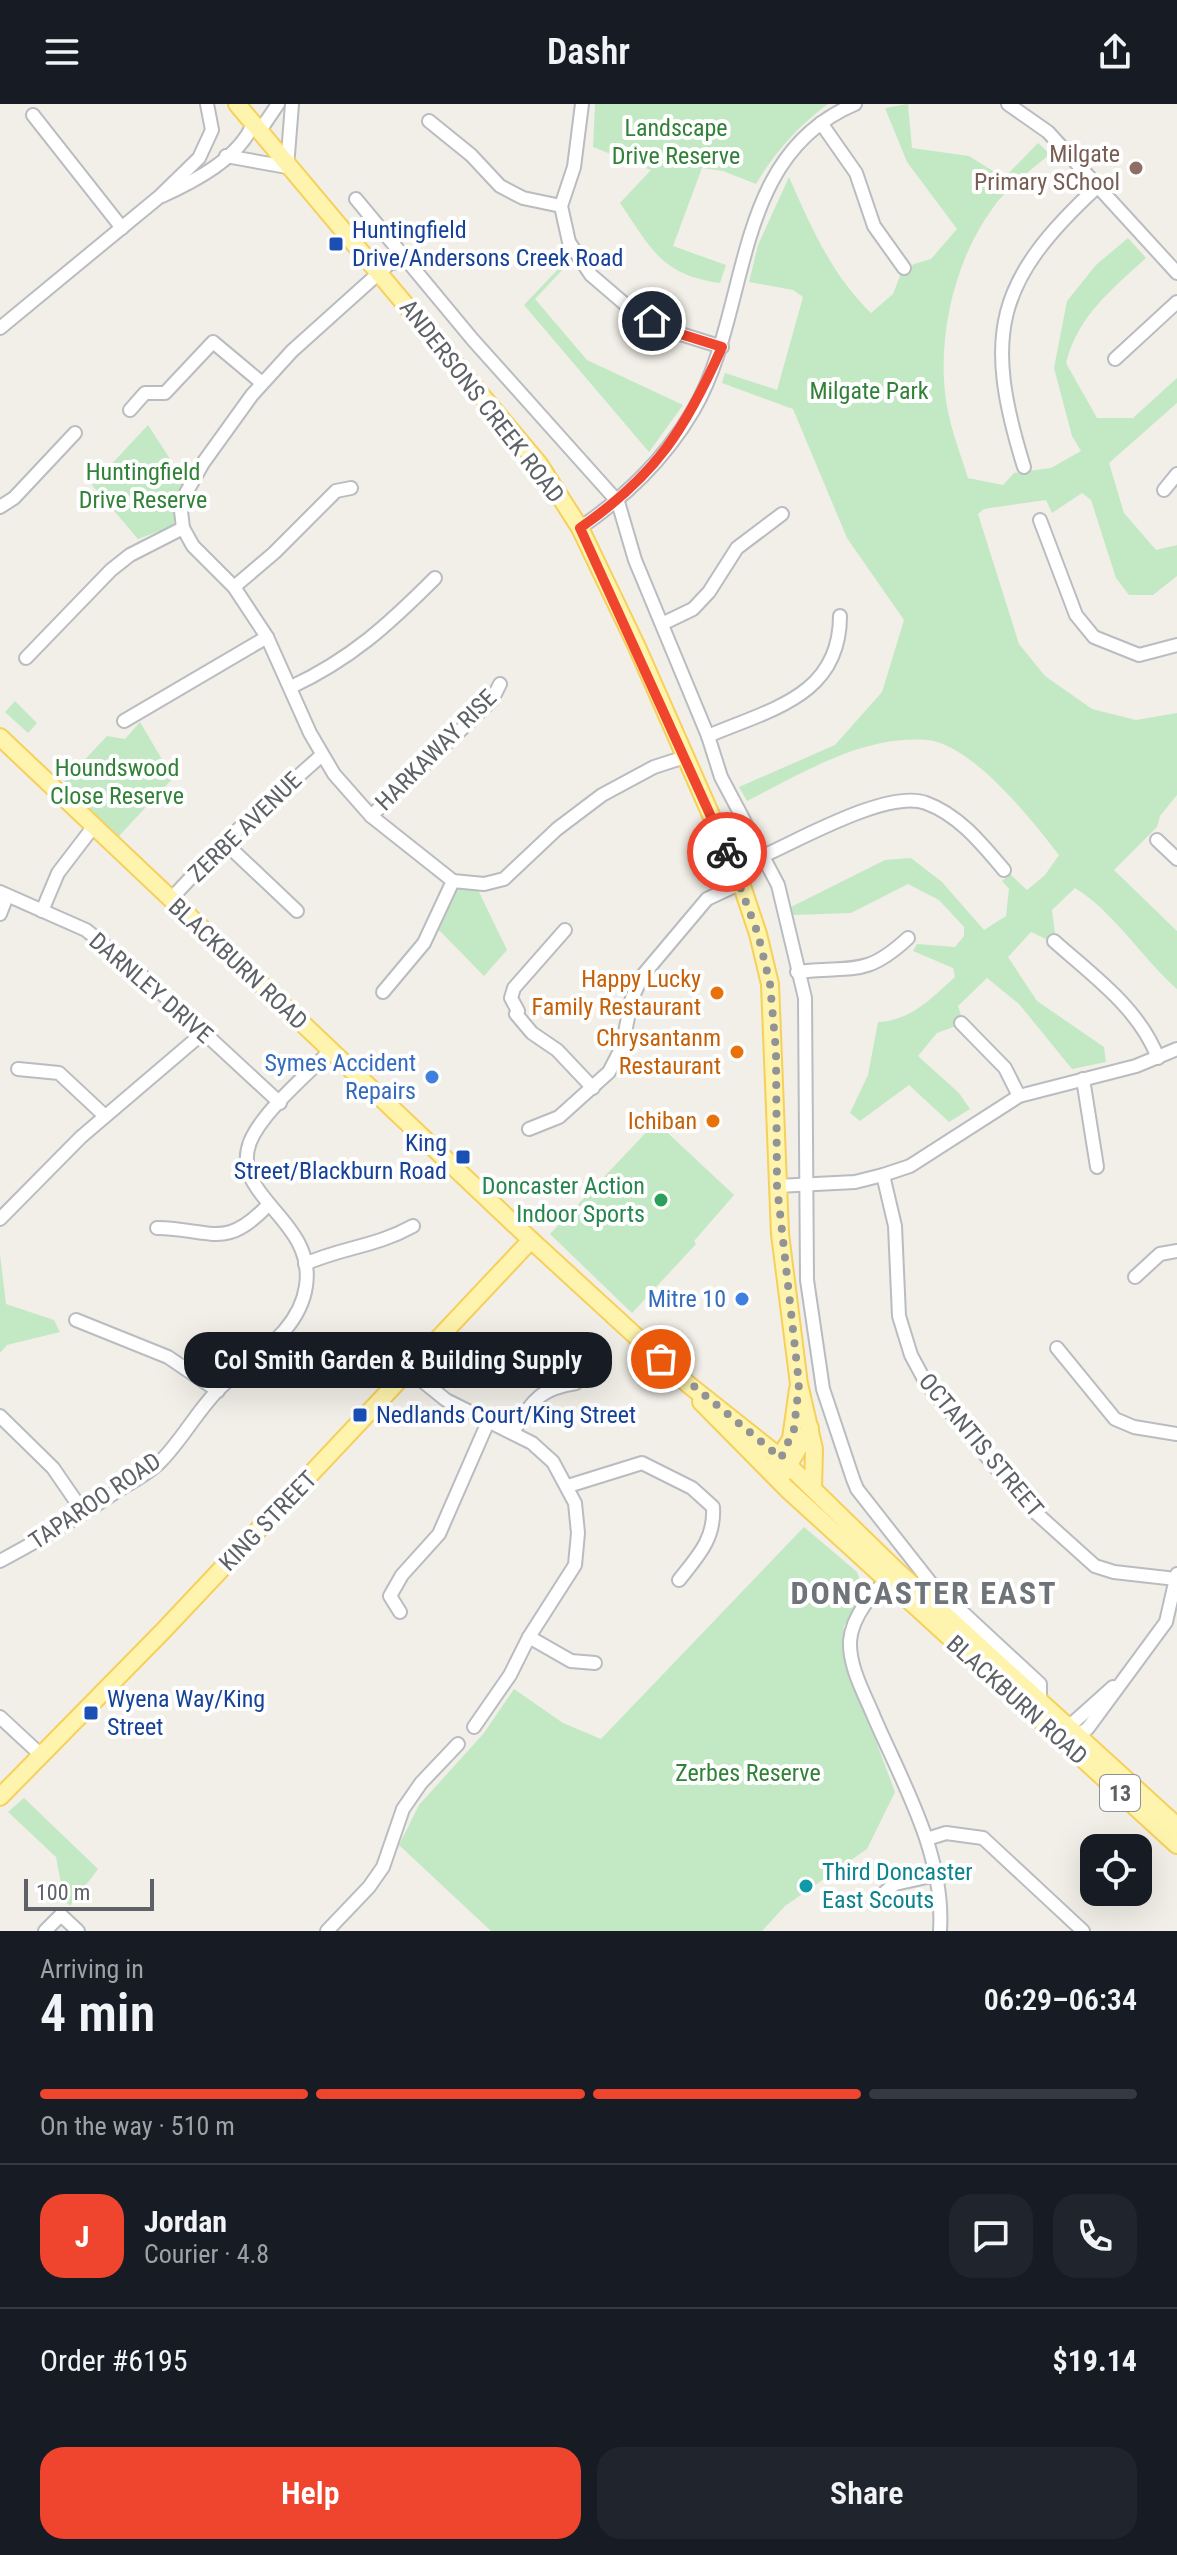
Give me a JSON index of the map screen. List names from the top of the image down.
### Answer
{
  "streets": {
    "main road": [
      "ANDERSONS CREEK ROAD",
      "BLACKBURN ROAD",
      "KING STREET",
      "13"
    ],
    "street": [
      "HARKAWAY RISE",
      "ZERBE AVENUE",
      "DARNLEY DRIVE",
      "OCTANTIS STREET",
      "TAPAROO ROAD"
    ]
  },
  "crossings": [
    ["ANDERSONS CREEK ROAD", "BLACKBURN ROAD"],
    ["ZERBE AVENUE", "BLACKBURN ROAD"],
    ["BLACKBURN ROAD", "KING STREET"]
  ],
  "districts": ["DONCASTER EAST"],
  "parks": [
    "Landscape Drive Reserve",
    "Milgate Park",
    "Huntingfield Drive Reserve",
    "Houndswood Close Reserve",
    "Zerbes Reserve"
  ],
  "places": {
    "other": [
      "Milgate Primary SChool",
      "Happy Lucky Family Restaurant",
      "Chrysantanm Restaurant",
      "Symes Accident Repairs",
      "Ichiban",
      "Doncaster Action Indoor Sports",
      "Mitre 10",
      "Col Smith Garden & Building Supply",
      "Third Doncaster East Scouts"
    ],
    "transit": [
      "Huntingfield Drive/Andersons Creek Road",
      "King Street/Blackburn Road",
      "Nedlands Court/King Street",
      "Wyena Way/King Street"
    ]
  },
  "scale_bar": "100 m",
  "page": {
    "header": "Dashr",
    "bubble": "Col Smith Garden & Building Supply",
    "scale": "100 m",
    "heading": ["4 min", "Arriving in", "06:29–06:34"],
    "panel": [
      "Jordan",
      "Courier · 4.8",
      "Order #6195",
      "$19.14"
    ],
    "bar": "On the way · 510 m",
    "round": "J",
    "buttons": ["Help", "Share"]
  }
}
